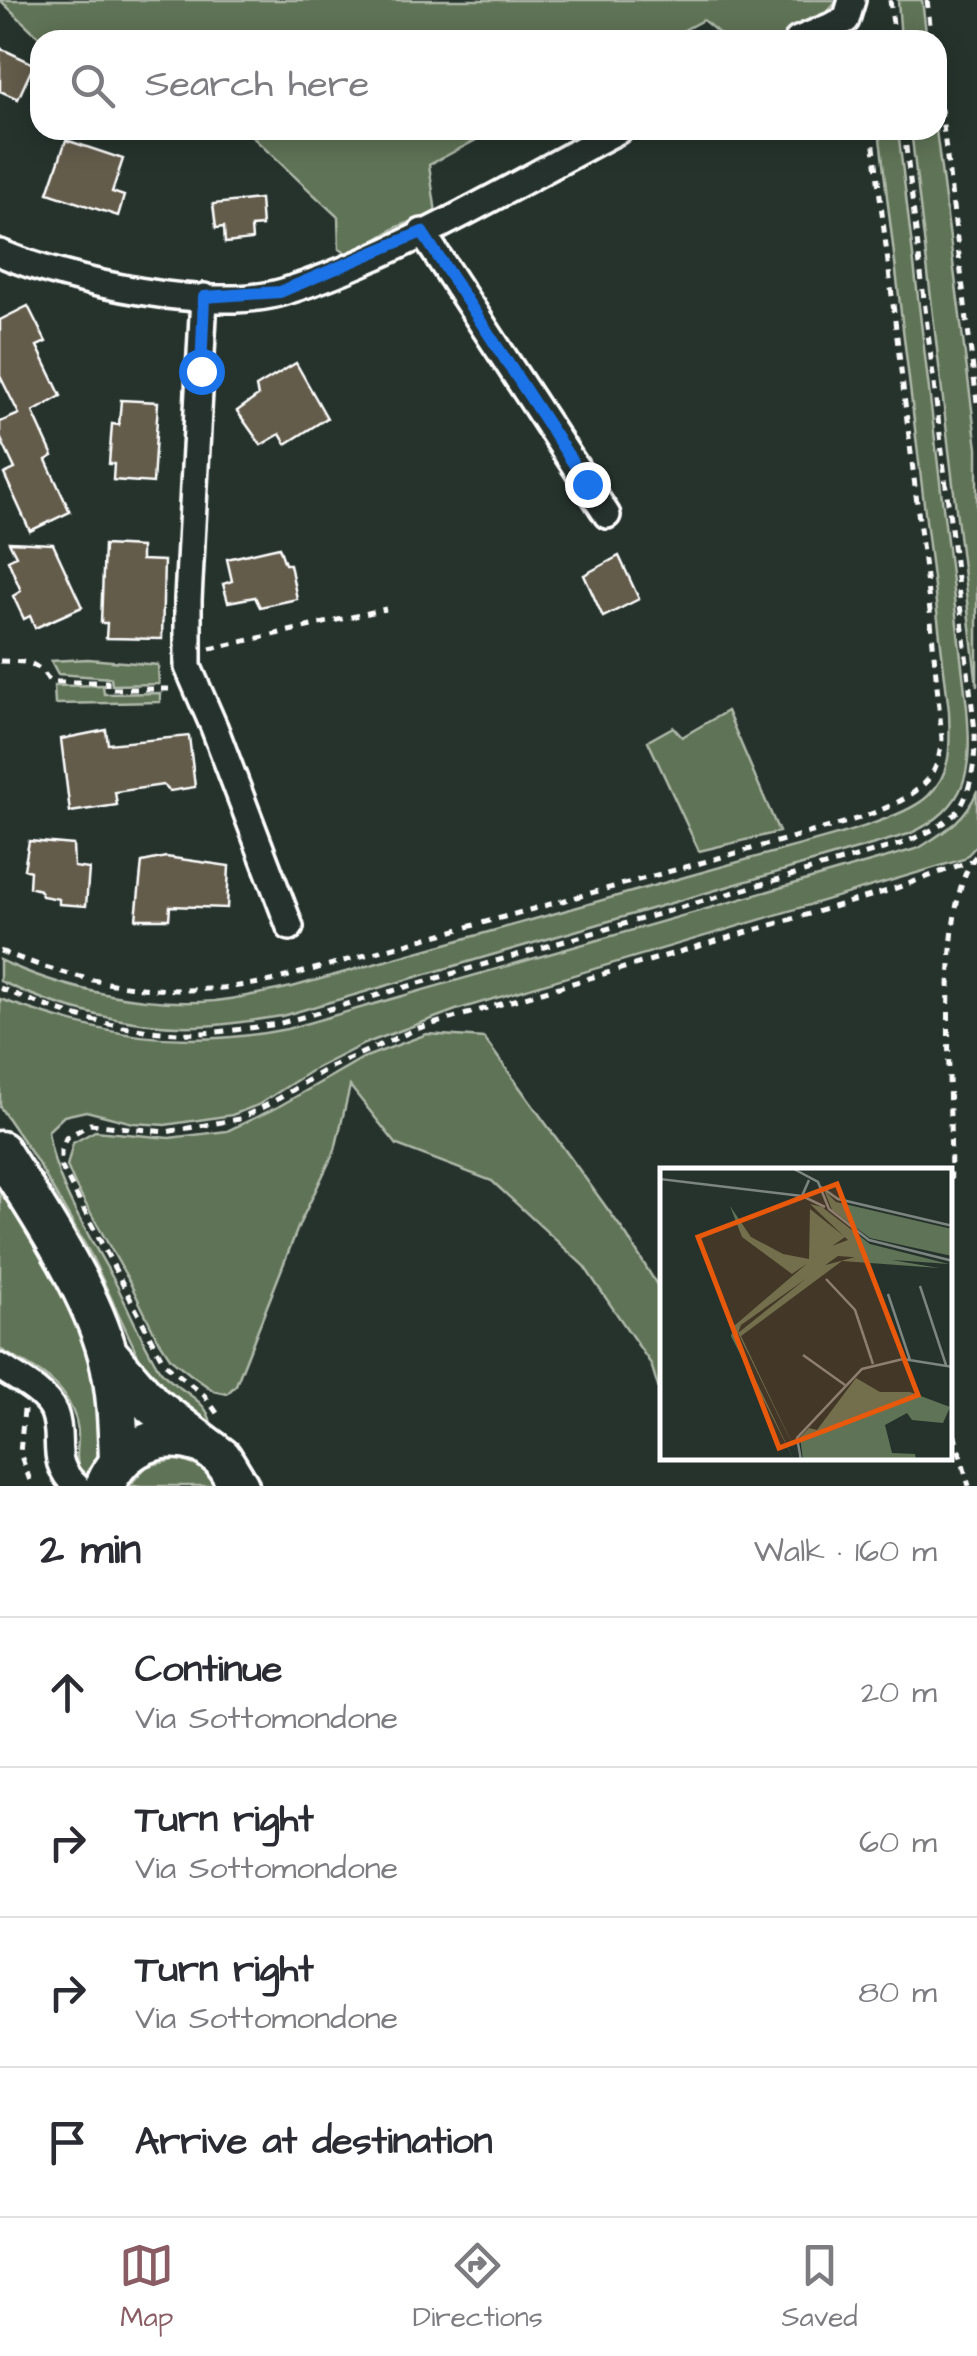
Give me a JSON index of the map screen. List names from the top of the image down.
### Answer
{
  "page": {
    "search": "Search here",
    "heading": ["2 min", "Walk · 160 m"],
    "list": [
      ["Continue", "Via Sottomondone", "20 m"],
      ["Turn right", "Via Sottomondone", "60 m"],
      ["Turn right", "Via Sottomondone", "80 m"],
      "Arrive at destination"
    ],
    "nav": ["Map", "Directions", "Saved"]
  }
}
